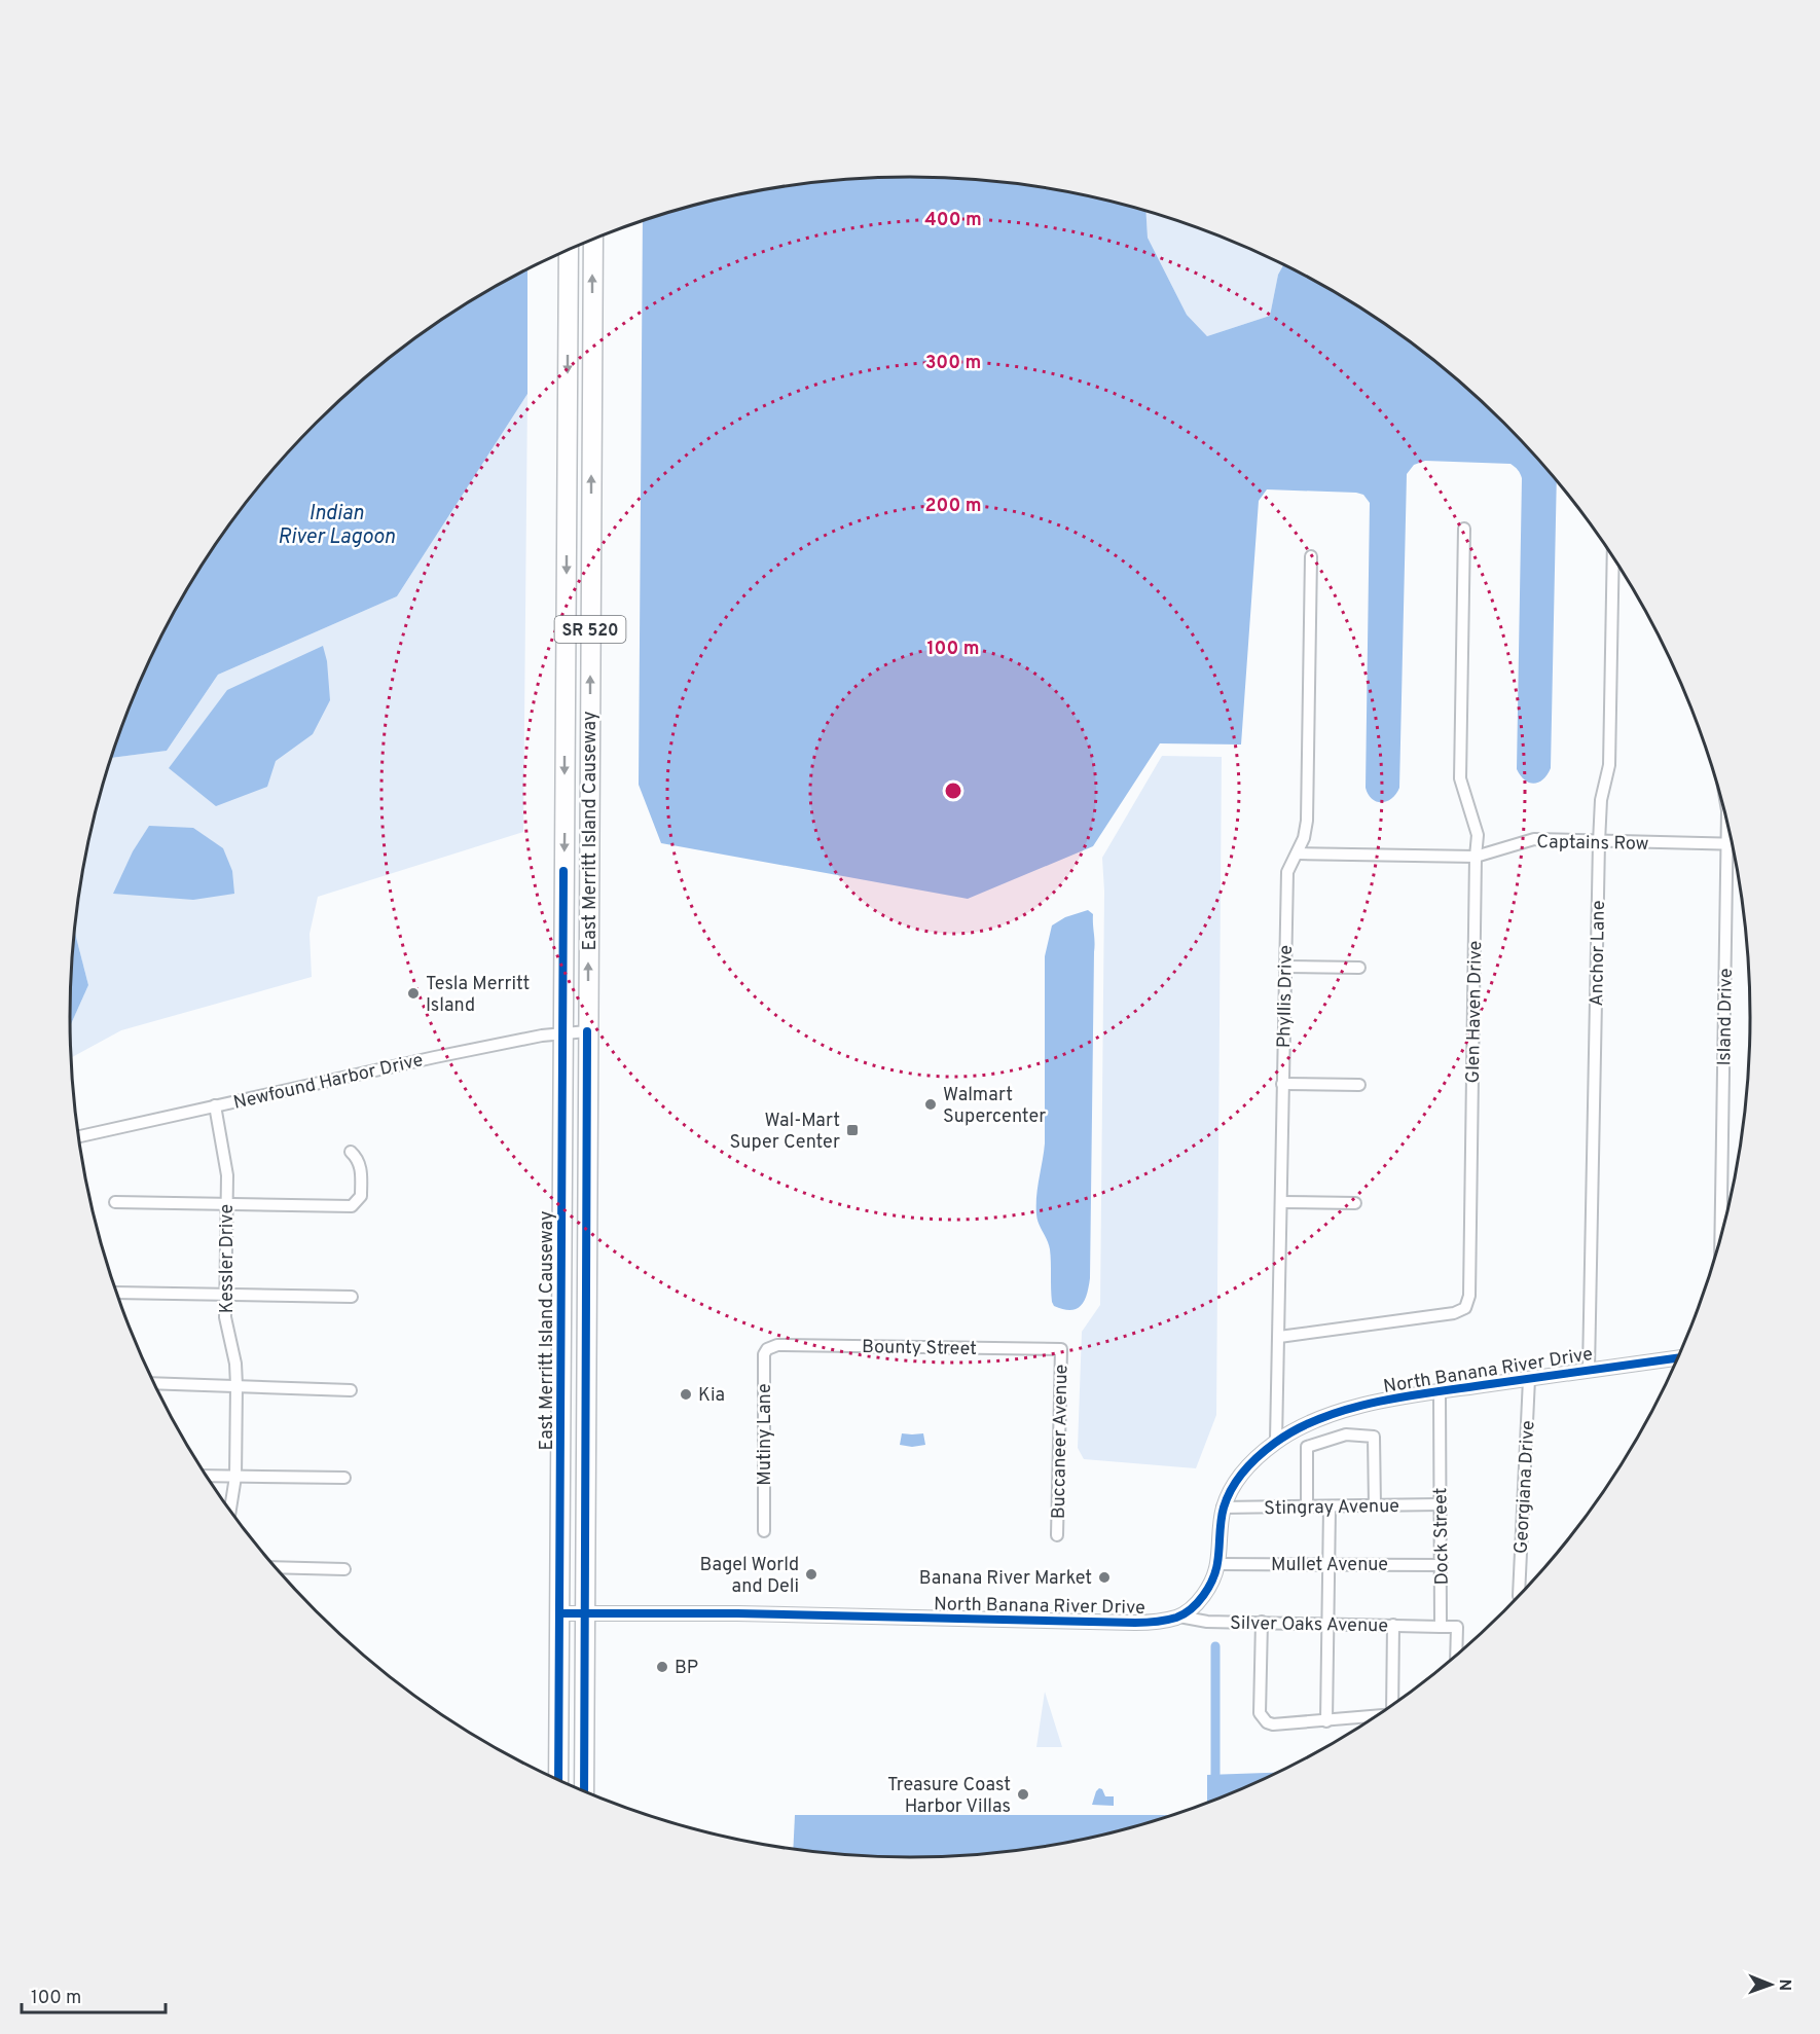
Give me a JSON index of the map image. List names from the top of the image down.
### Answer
{
  "streets": {
    "main road": ["SR 520", "East Merritt Island Causeway"],
    "street": [
      "Captains Row",
      "Anchor Lane",
      "Phyllis Drive",
      "Glen Haven Drive",
      "Island Drive",
      "Newfound Harbor Drive",
      "Kessler Drive",
      "Bounty Street",
      "North Banana River Drive",
      "Mutiny Lane",
      "Buccaneer Avenue",
      "Georgiana Drive",
      "Stingray Avenue",
      "Dock Street",
      "Mullet Avenue",
      "Silver Oaks Avenue"
    ]
  },
  "crossings": [
    ["East Merritt Island Causeway", "Newfound Harbor Drive"],
    ["East Merritt Island Causeway", "North Banana River Drive"],
    ["Captains Row", "Anchor Lane"],
    ["Captains Row", "Phyllis Drive"],
    ["Captains Row", "Glen Haven Drive"],
    ["Captains Row", "Island Drive"],
    ["Anchor Lane", "North Banana River Drive"],
    ["Phyllis Drive", "Glen Haven Drive"],
    ["Phyllis Drive", "North Banana River Drive"],
    ["Newfound Harbor Drive", "Kessler Drive"],
    ["Bounty Street", "Mutiny Lane"],
    ["Bounty Street", "Buccaneer Avenue"],
    ["North Banana River Drive", "Georgiana Drive"],
    ["North Banana River Drive", "Stingray Avenue"],
    ["North Banana River Drive", "Dock Street"],
    ["North Banana River Drive", "Mullet Avenue"],
    ["North Banana River Drive", "Silver Oaks Avenue"],
    ["Stingray Avenue", "Dock Street"],
    ["Dock Street", "Mullet Avenue"],
    ["Dock Street", "Silver Oaks Avenue"]
  ],
  "water": ["Indian River Lagoon"],
  "places": {
    "other": [
      "Tesla Merritt Island",
      "Walmart Supercenter",
      "Kia",
      "Bagel World and Deli",
      "Banana River Market",
      "BP",
      "Treasure Coast Harbor Villas"
    ],
    "transit": ["Wal-Mart Super Center"]
  },
  "scale_bar": "100 m",
  "north": "right",
  "rings": [
    "400 m",
    "300 m",
    "200 m",
    "100 m"
  ]
}
